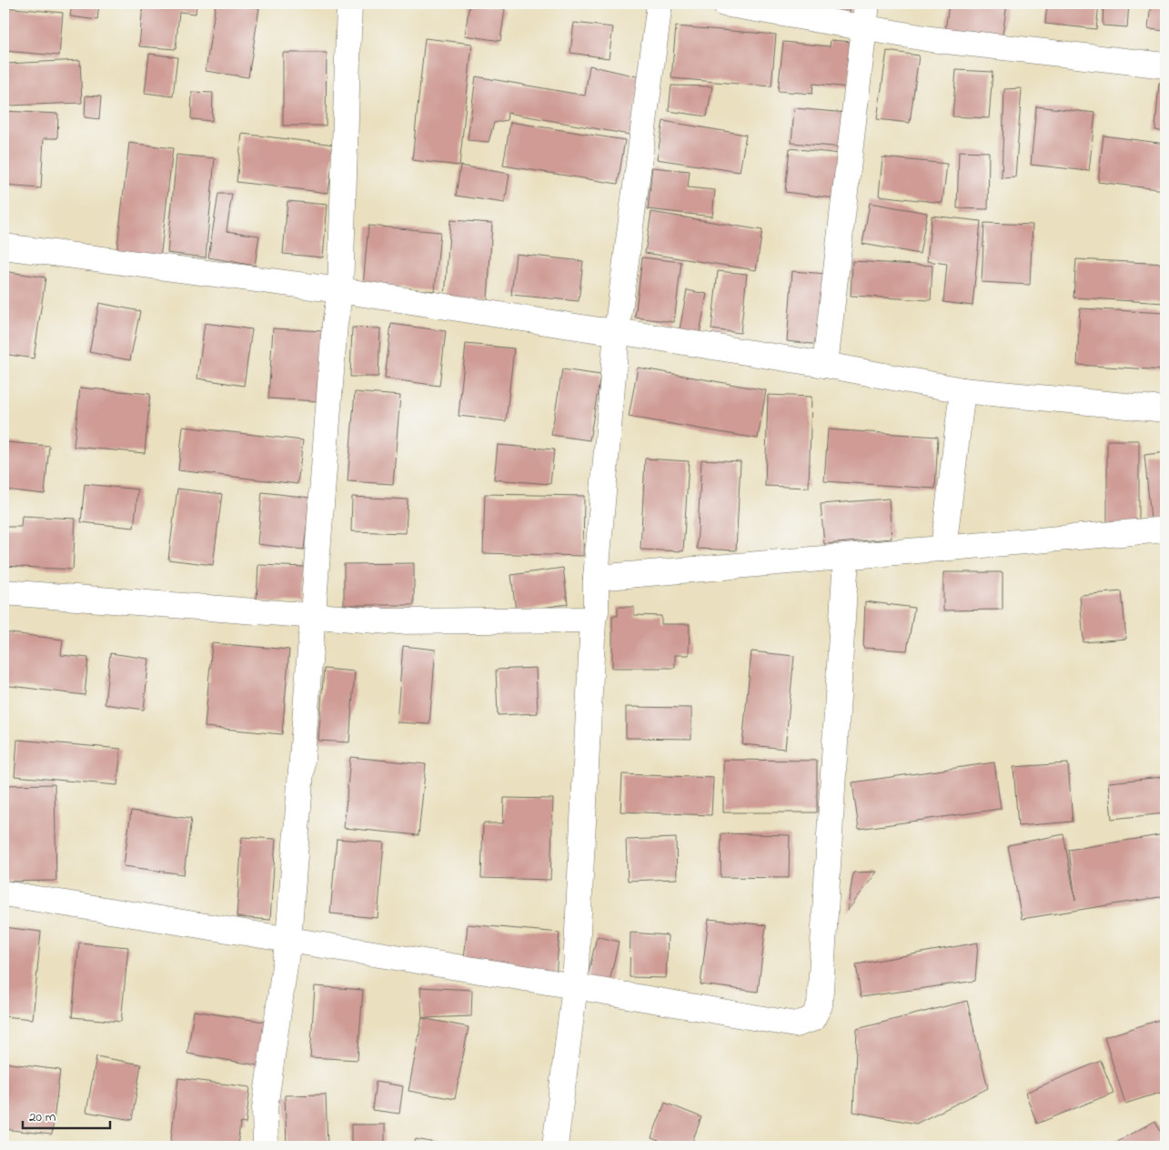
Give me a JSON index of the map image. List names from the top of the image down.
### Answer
{
  "scale_bar": "20 m"
}
